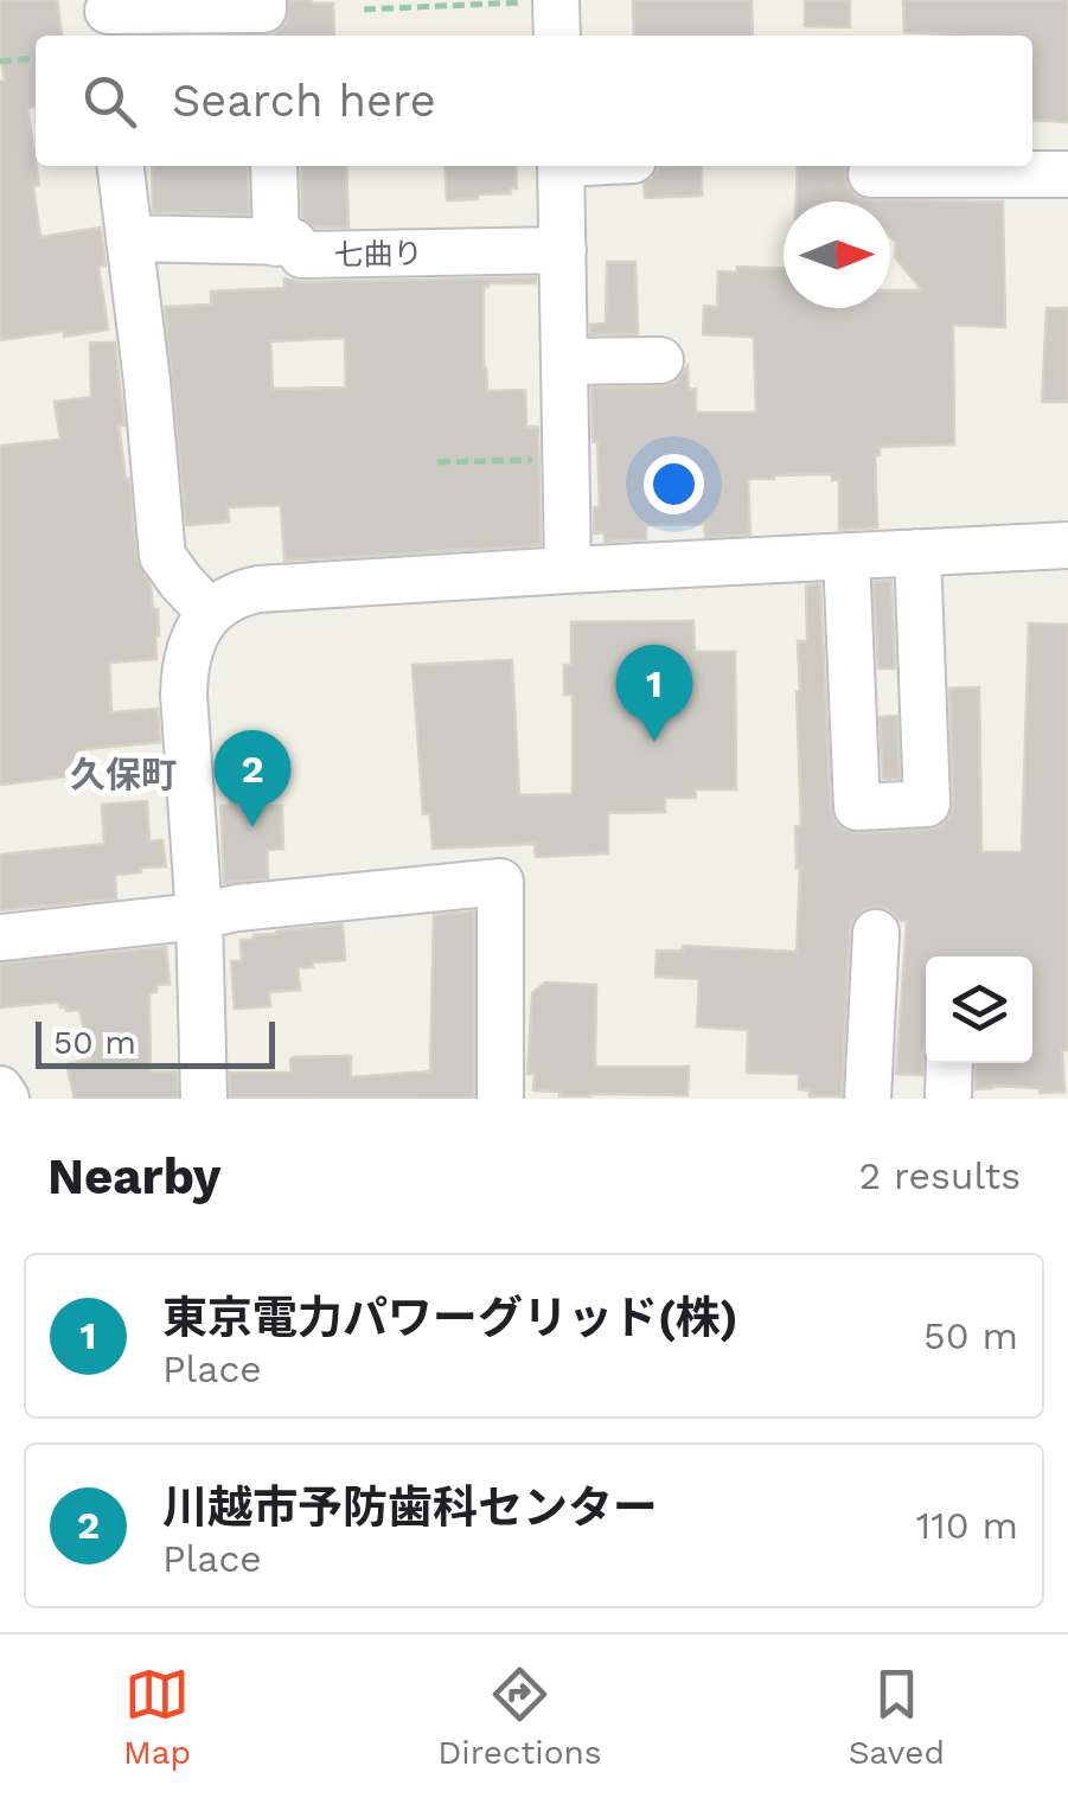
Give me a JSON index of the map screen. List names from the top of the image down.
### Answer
{
  "streets": {
    "street": ["七曲り"]
  },
  "districts": ["久保町"],
  "scale_bar": "50 m",
  "north": "right",
  "page": {
    "search": "Search here",
    "pins": ["1", "2"],
    "scale": "50 m",
    "heading": ["Nearby", "2 results"],
    "list": [
      {
        "mark": "1",
        "name": "東京電力パワーグリッド(株)",
        "note": "Place",
        "value": "50 m"
      },
      {
        "mark": "2",
        "name": "川越市予防歯科センター",
        "note": "Place",
        "value": "110 m"
      }
    ],
    "nav": ["Map", "Directions", "Saved"]
  }
}
